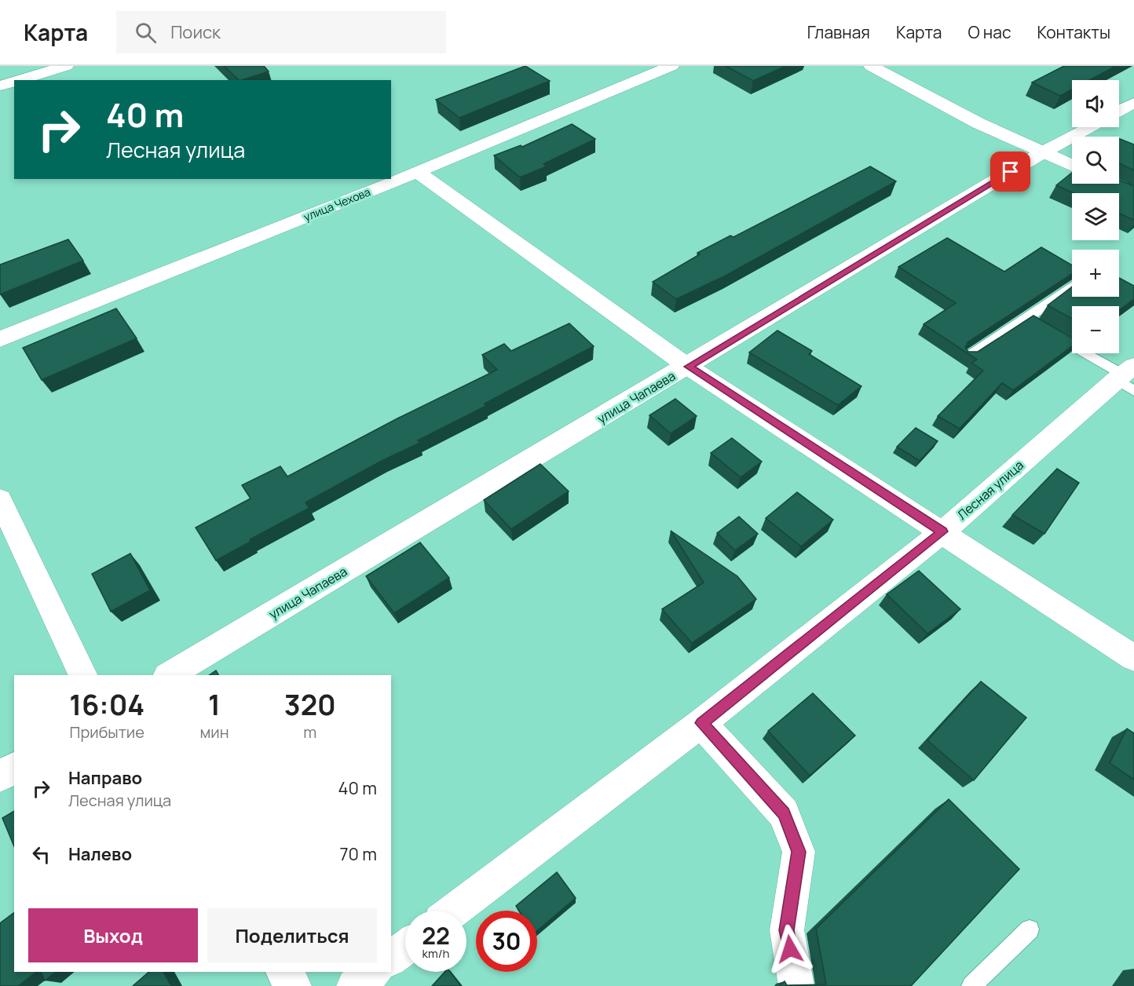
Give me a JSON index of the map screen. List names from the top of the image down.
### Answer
{
  "streets": {
    "street": ["улица Чехова", "улица Чапаева", "Лесная улица"]
  },
  "page": {
    "header": "Карта",
    "search": "Поиск",
    "nav": [
      "Главная",
      "Карта",
      "О нас",
      "Контакты"
    ],
    "map_buttons": ["+", "−"],
    "turn": ["40 m", "Лесная улица"],
    "eta": [
      "16:04",
      "Прибытие",
      "1",
      "мин",
      "320",
      "m"
    ],
    "list": [
      {
        "name": "Направо",
        "note": "Лесная улица",
        "value": "40 m"
      },
      {
        "name": "Налево",
        "value": "70 m"
      }
    ],
    "buttons": ["Выход", "Поделиться"],
    "speed": "22 km/h",
    "limit": "30"
  }
}
